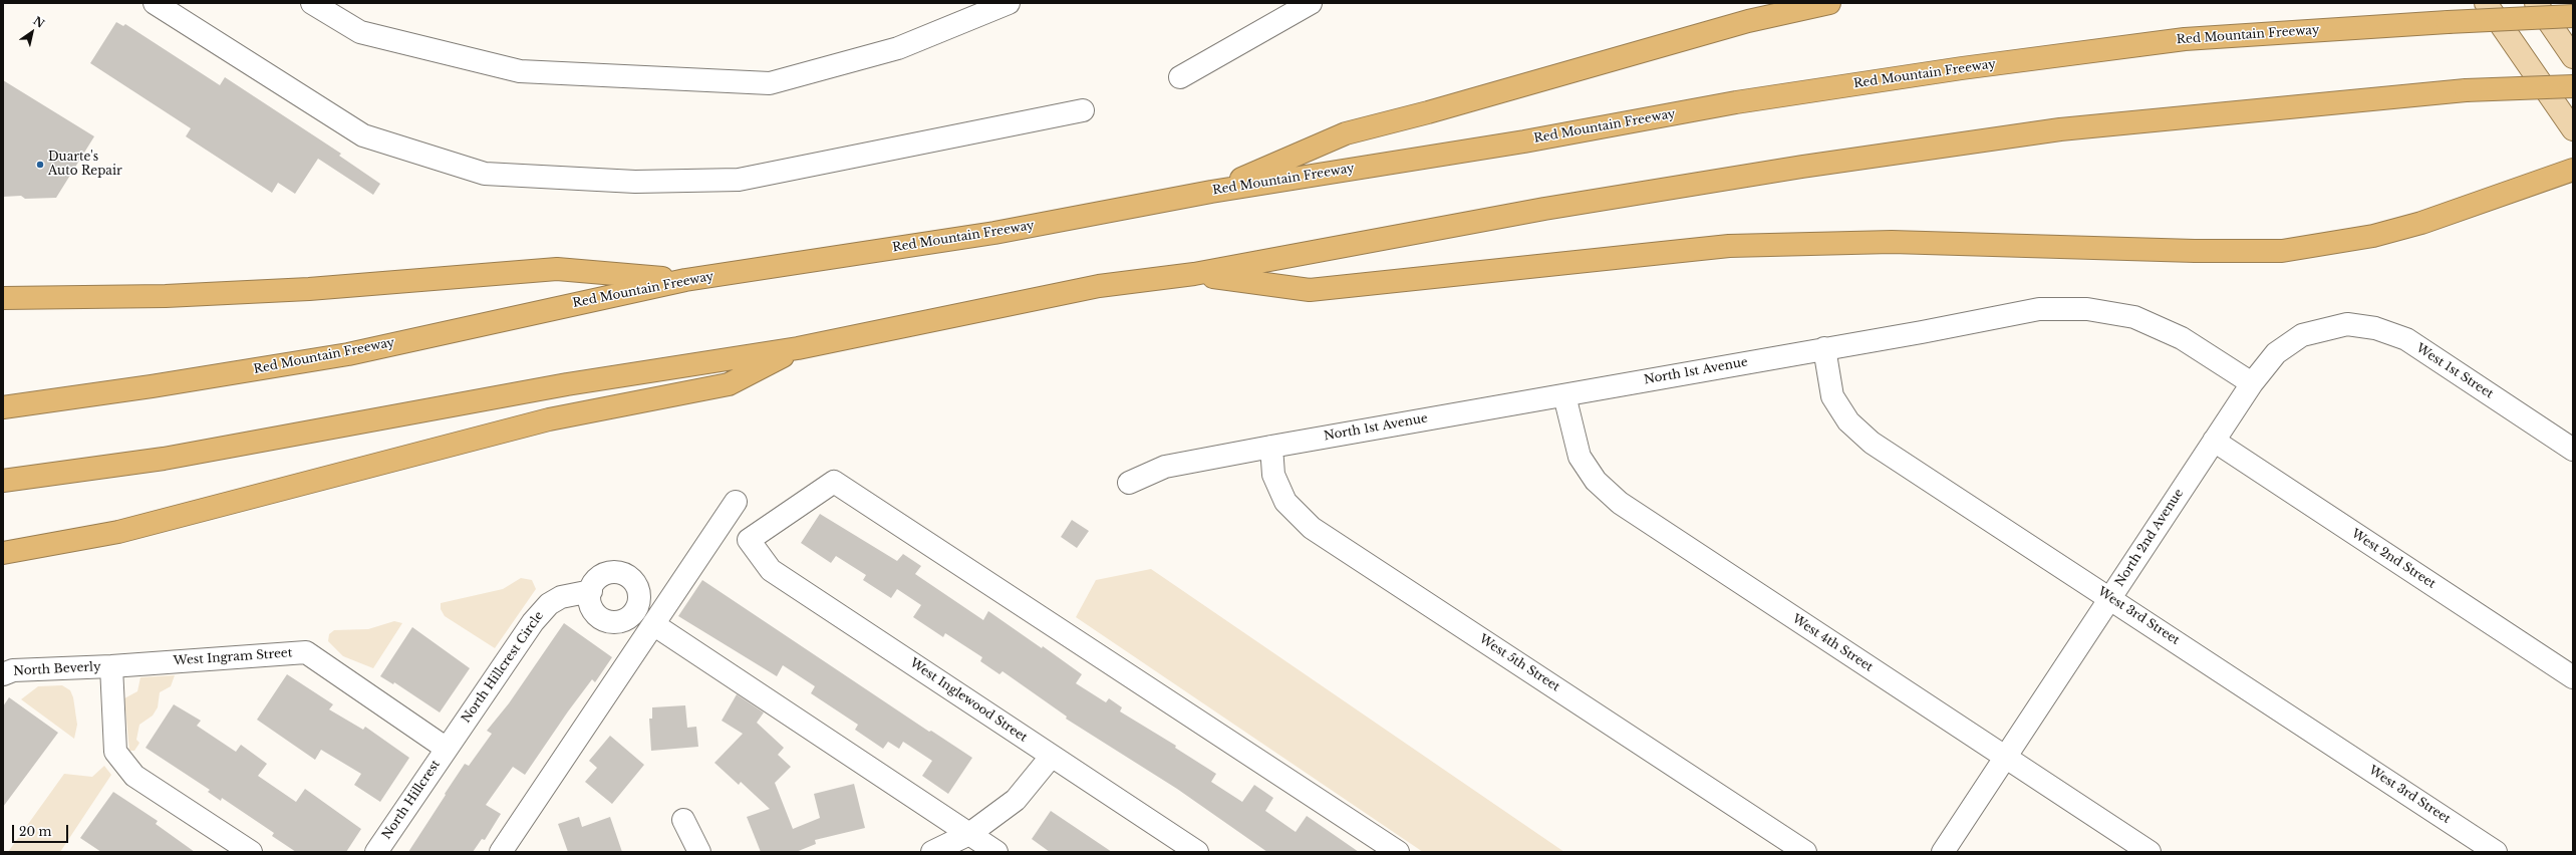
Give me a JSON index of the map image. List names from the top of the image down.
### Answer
{
  "streets": {
    "highway": ["Red Mountain Freeway"],
    "street": [
      "North 1st Avenue",
      "West 1st Street",
      "North 2nd Avenue",
      "West 2nd Street",
      "West 3rd Street",
      "West 4th Street",
      "West Ingram Street",
      "West 5th Street",
      "North Hillcrest Circle",
      "North Beverly",
      "West Inglewood Street",
      "North Hillcrest"
    ]
  },
  "crossings": [
    ["North 1st Avenue", "North 2nd Avenue"],
    ["North 1st Avenue", "West 3rd Street"],
    ["North 1st Avenue", "West 4th Street"],
    ["North 1st Avenue", "West 5th Street"],
    ["West 1st Street", "North 2nd Avenue"],
    ["North 2nd Avenue", "West 2nd Street"],
    ["North 2nd Avenue", "West 3rd Street"],
    ["North 2nd Avenue", "West 4th Street"],
    ["West Ingram Street", "North Hillcrest Circle"],
    ["West Ingram Street", "North Beverly"],
    ["West Ingram Street", "North Hillcrest"],
    ["North Hillcrest Circle", "North Hillcrest"]
  ],
  "places": ["Duarte's Auto Repair"],
  "scale_bar": "20 m",
  "north": "top right"
}
